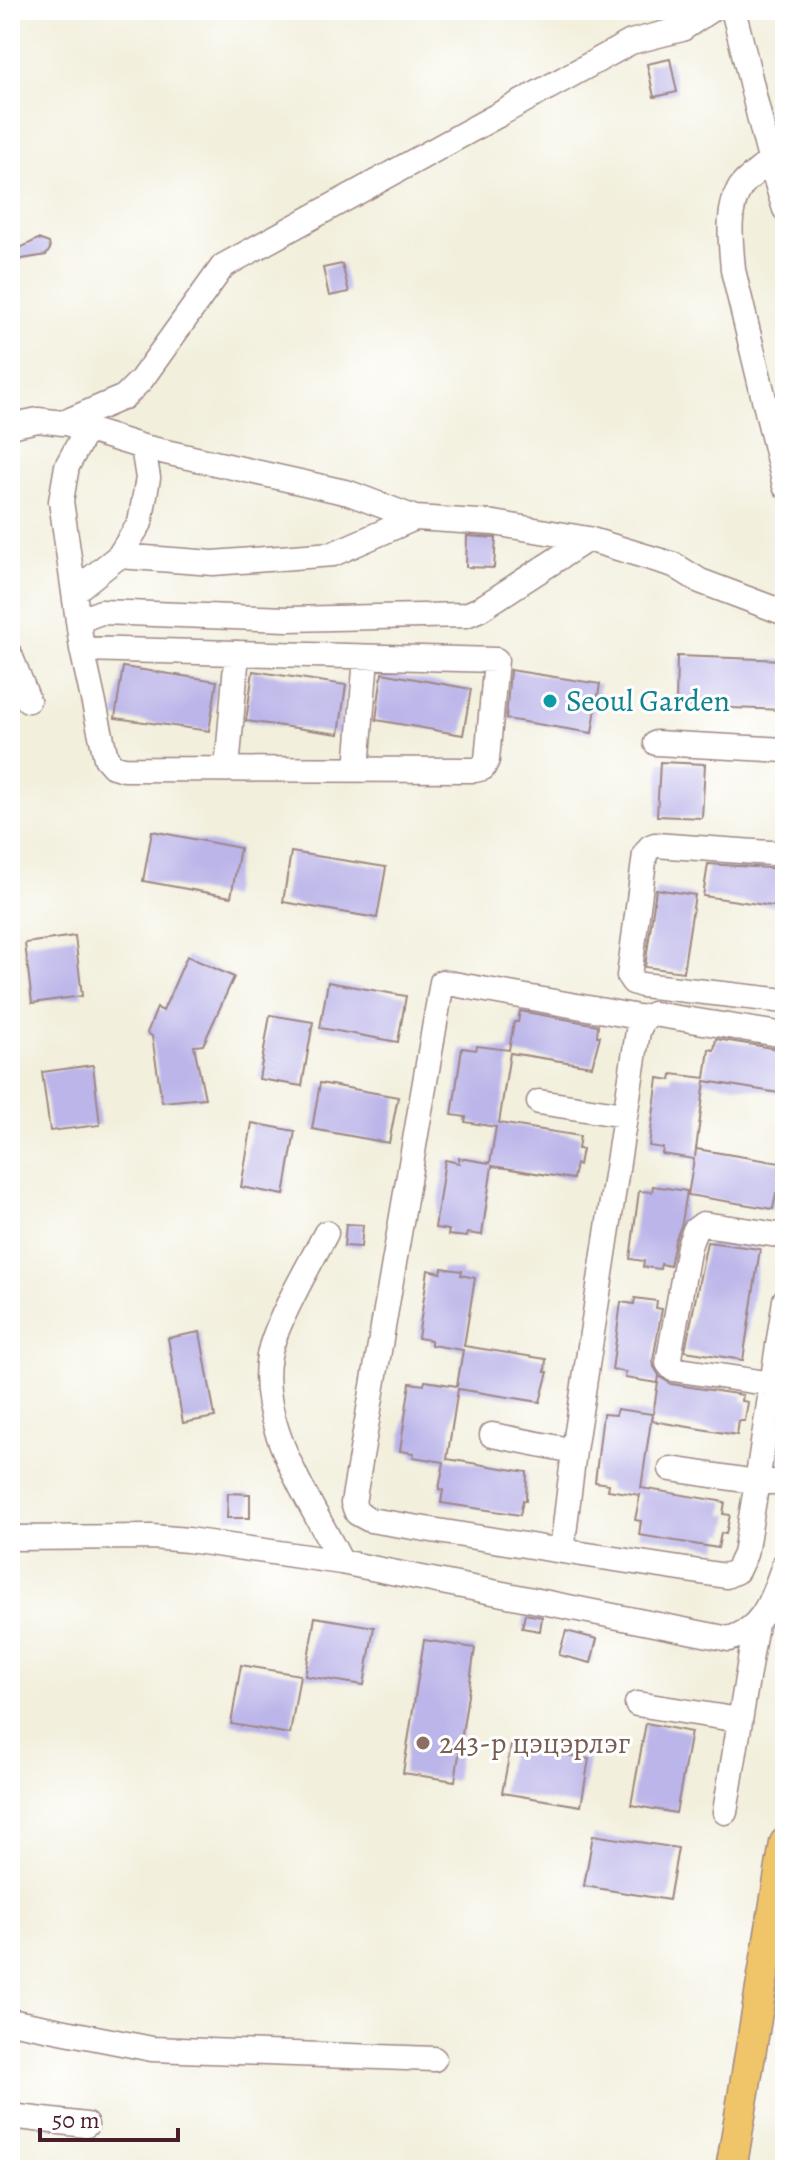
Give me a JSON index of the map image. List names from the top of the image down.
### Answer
{
  "places": ["Seoul Garden", "243-р цэцэрлэг"],
  "scale_bar": "50 m"
}
